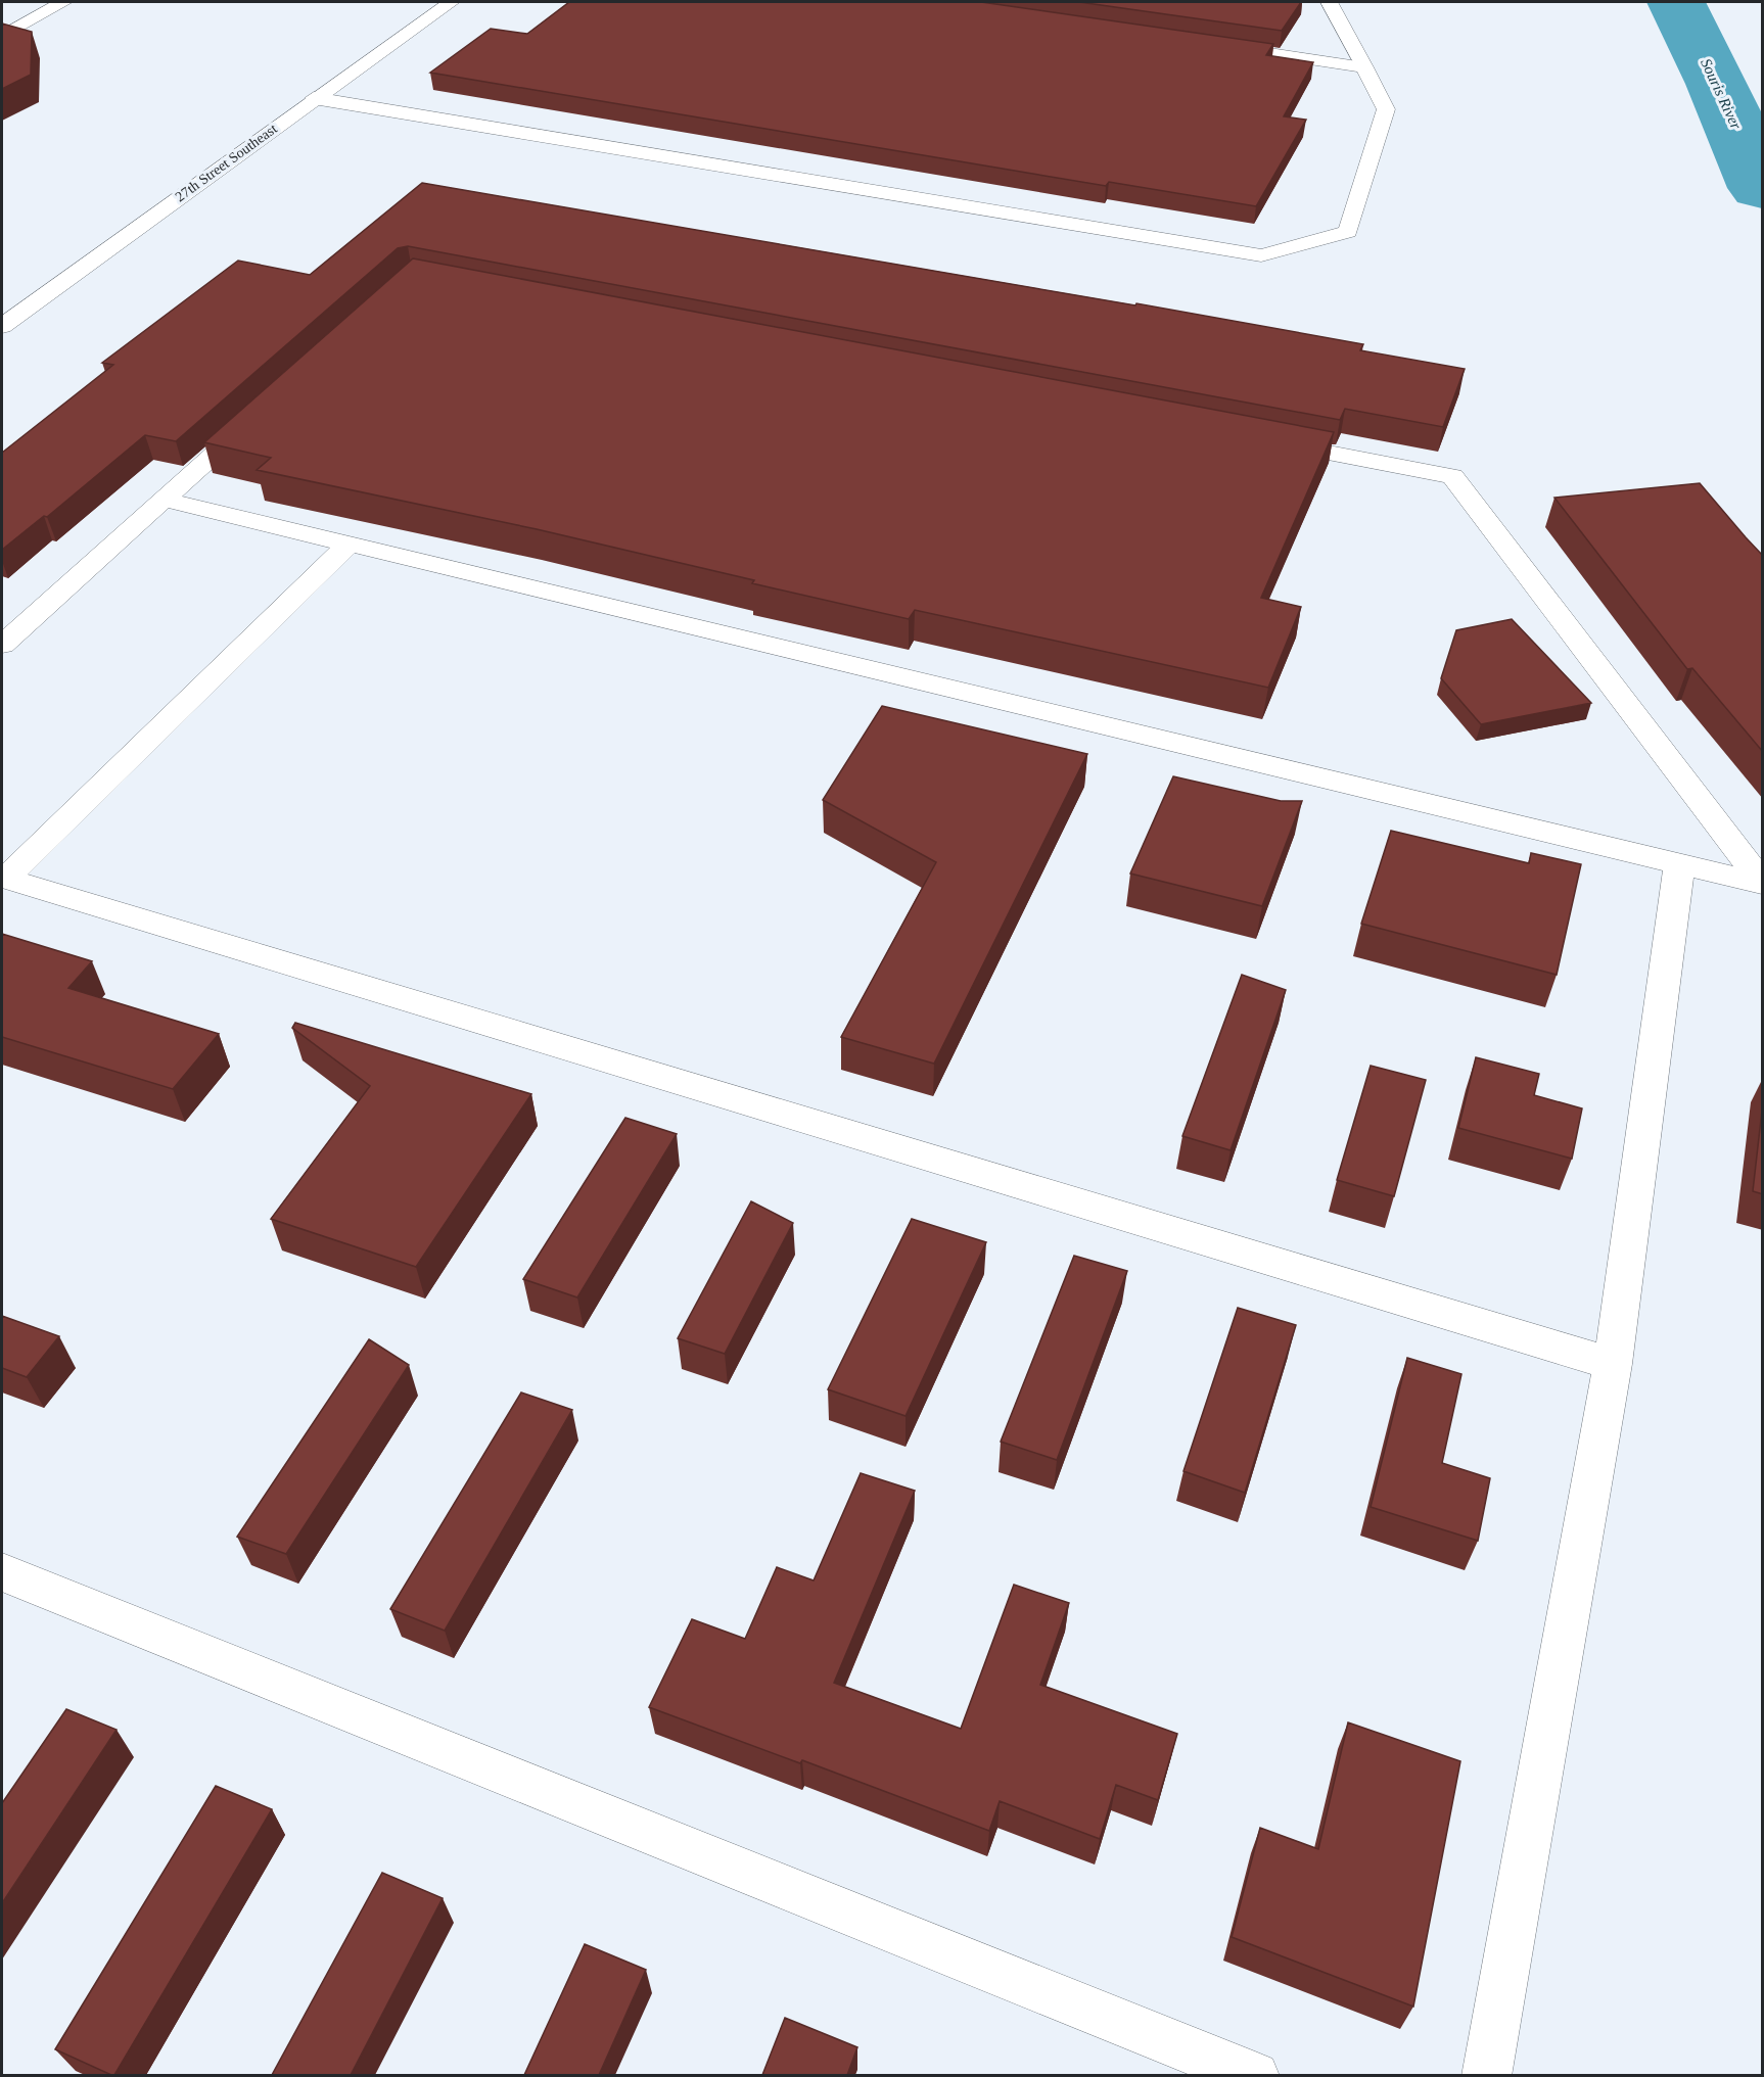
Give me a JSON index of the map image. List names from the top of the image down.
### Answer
{
  "streets": {
    "street": ["27th Street Southeast"]
  },
  "water": ["Souris River"]
}
